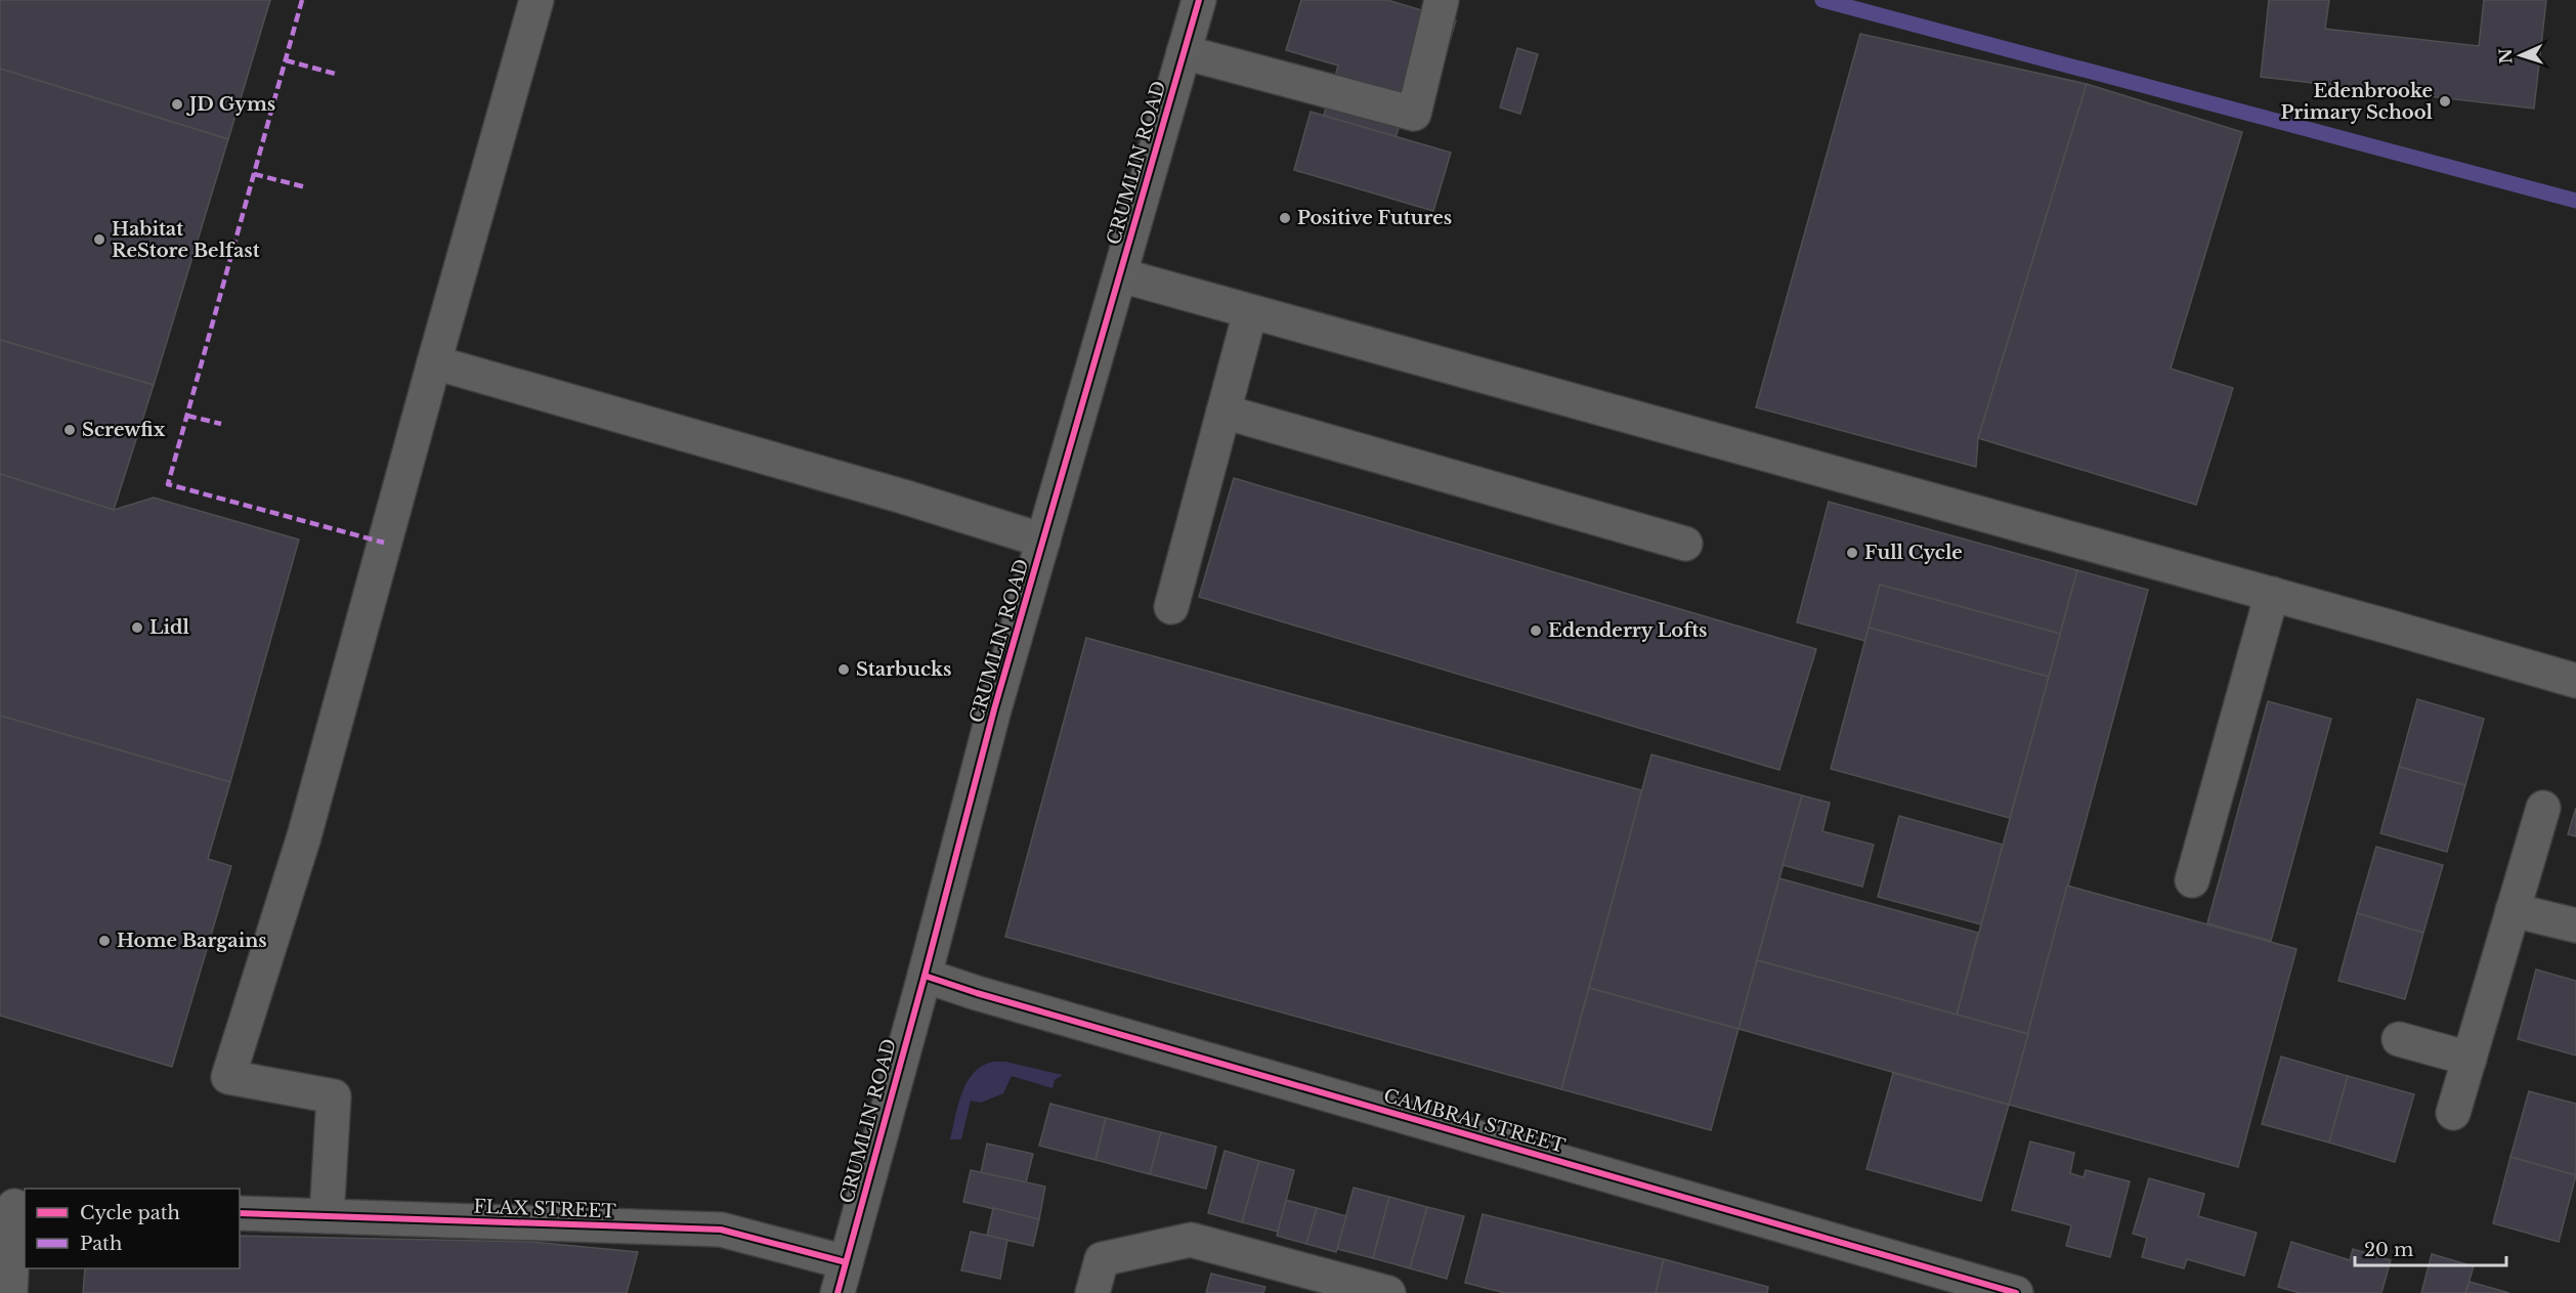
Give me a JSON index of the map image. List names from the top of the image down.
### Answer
{
  "streets": {
    "main road": ["CRUMLIN ROAD"],
    "street": ["CAMBRAI STREET", "FLAX STREET"]
  },
  "crossings": [
    ["CRUMLIN ROAD", "CAMBRAI STREET"],
    ["CRUMLIN ROAD", "FLAX STREET"]
  ],
  "places": [
    "Edenbrooke Primary School",
    "JD Gyms",
    "Positive Futures",
    "Habitat ReStore Belfast",
    "Screwfix",
    "Full Cycle",
    "Lidl",
    "Edenderry Lofts",
    "Starbucks",
    "Home Bargains"
  ],
  "legend": ["Cycle path", "Path"],
  "scale_bar": "20 m",
  "north": "left"
}
